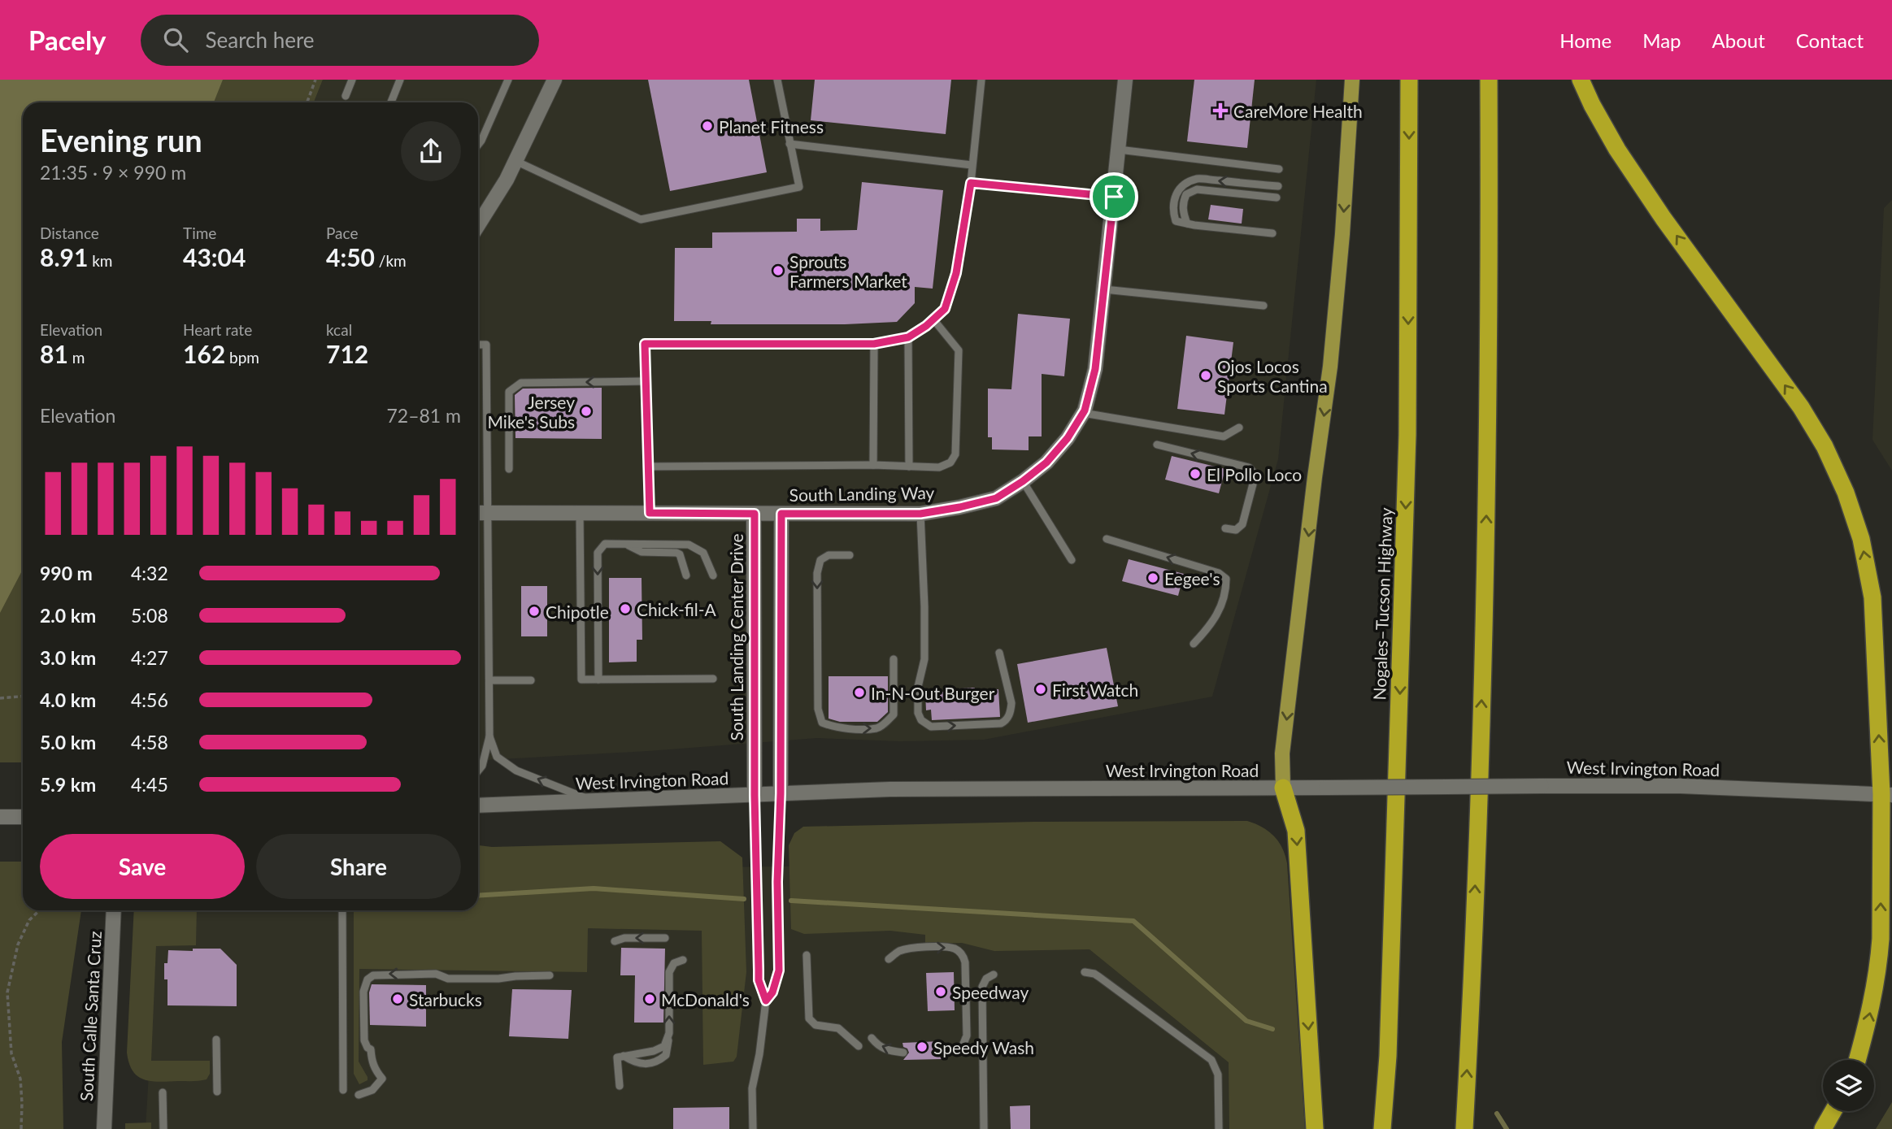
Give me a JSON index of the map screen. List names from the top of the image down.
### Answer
{
  "streets": {
    "highway": ["Nogales–Tucson Highway"],
    "street": [
      "South Landing Way",
      "South Landing Center Drive",
      "West Irvington Road",
      "South Calle Santa Cruz"
    ]
  },
  "crossings": [
    ["South Landing Way", "South Landing Center Drive"],
    ["South Landing Center Drive", "West Irvington Road"]
  ],
  "places": {
    "health": ["CareMore Health"],
    "other": [
      "Planet Fitness",
      "Sprouts Farmers Market",
      "Ojos Locos Sports Cantina",
      "Jersey Mike's Subs",
      "El Pollo Loco",
      "Eegee's",
      "Chick-fil-A",
      "Chipotle",
      "First Watch",
      "In-N-Out Burger",
      "Speedway",
      "Starbucks",
      "McDonald's",
      "Speedy Wash"
    ]
  },
  "page": {
    "header": "Pacely",
    "search": "Search here",
    "nav": [
      "Home",
      "Map",
      "About",
      "Contact"
    ],
    "heading": ["Evening run", "21:35 · 9 × 990 m"],
    "stats": [
      ["Distance", "8.91 km"],
      ["Time", "43:04"],
      ["Pace", "4:50 /km"],
      ["Elevation", "81 m"],
      ["Heart rate", "162 bpm"],
      ["kcal", "712"]
    ],
    "chart": ["Elevation", "72–81 m"],
    "list": [
      {
        "name": "990 m",
        "note": "4:32"
      },
      {
        "name": "2.0 km",
        "note": "5:08"
      },
      {
        "name": "3.0 km",
        "note": "4:27"
      },
      {
        "name": "4.0 km",
        "note": "4:56"
      },
      {
        "name": "5.0 km",
        "note": "4:58"
      },
      {
        "name": "5.9 km",
        "note": "4:45"
      }
    ],
    "buttons": ["Save", "Share"]
  }
}
